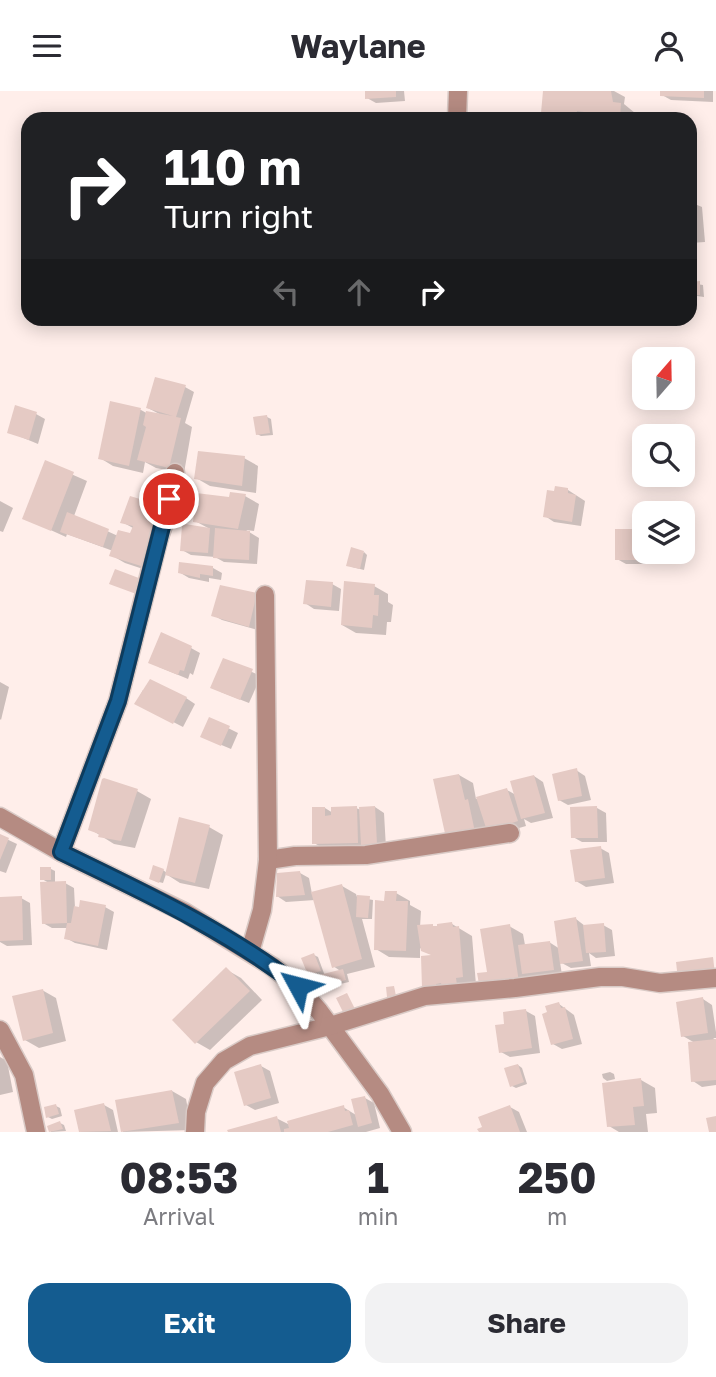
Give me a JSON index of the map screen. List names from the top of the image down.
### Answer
{
  "north": "top",
  "page": {
    "header": "Waylane",
    "turn": ["110 m", "Turn right"],
    "eta": [
      "08:53",
      "Arrival",
      "1",
      "min",
      "250",
      "m"
    ],
    "buttons": ["Exit", "Share"]
  }
}
